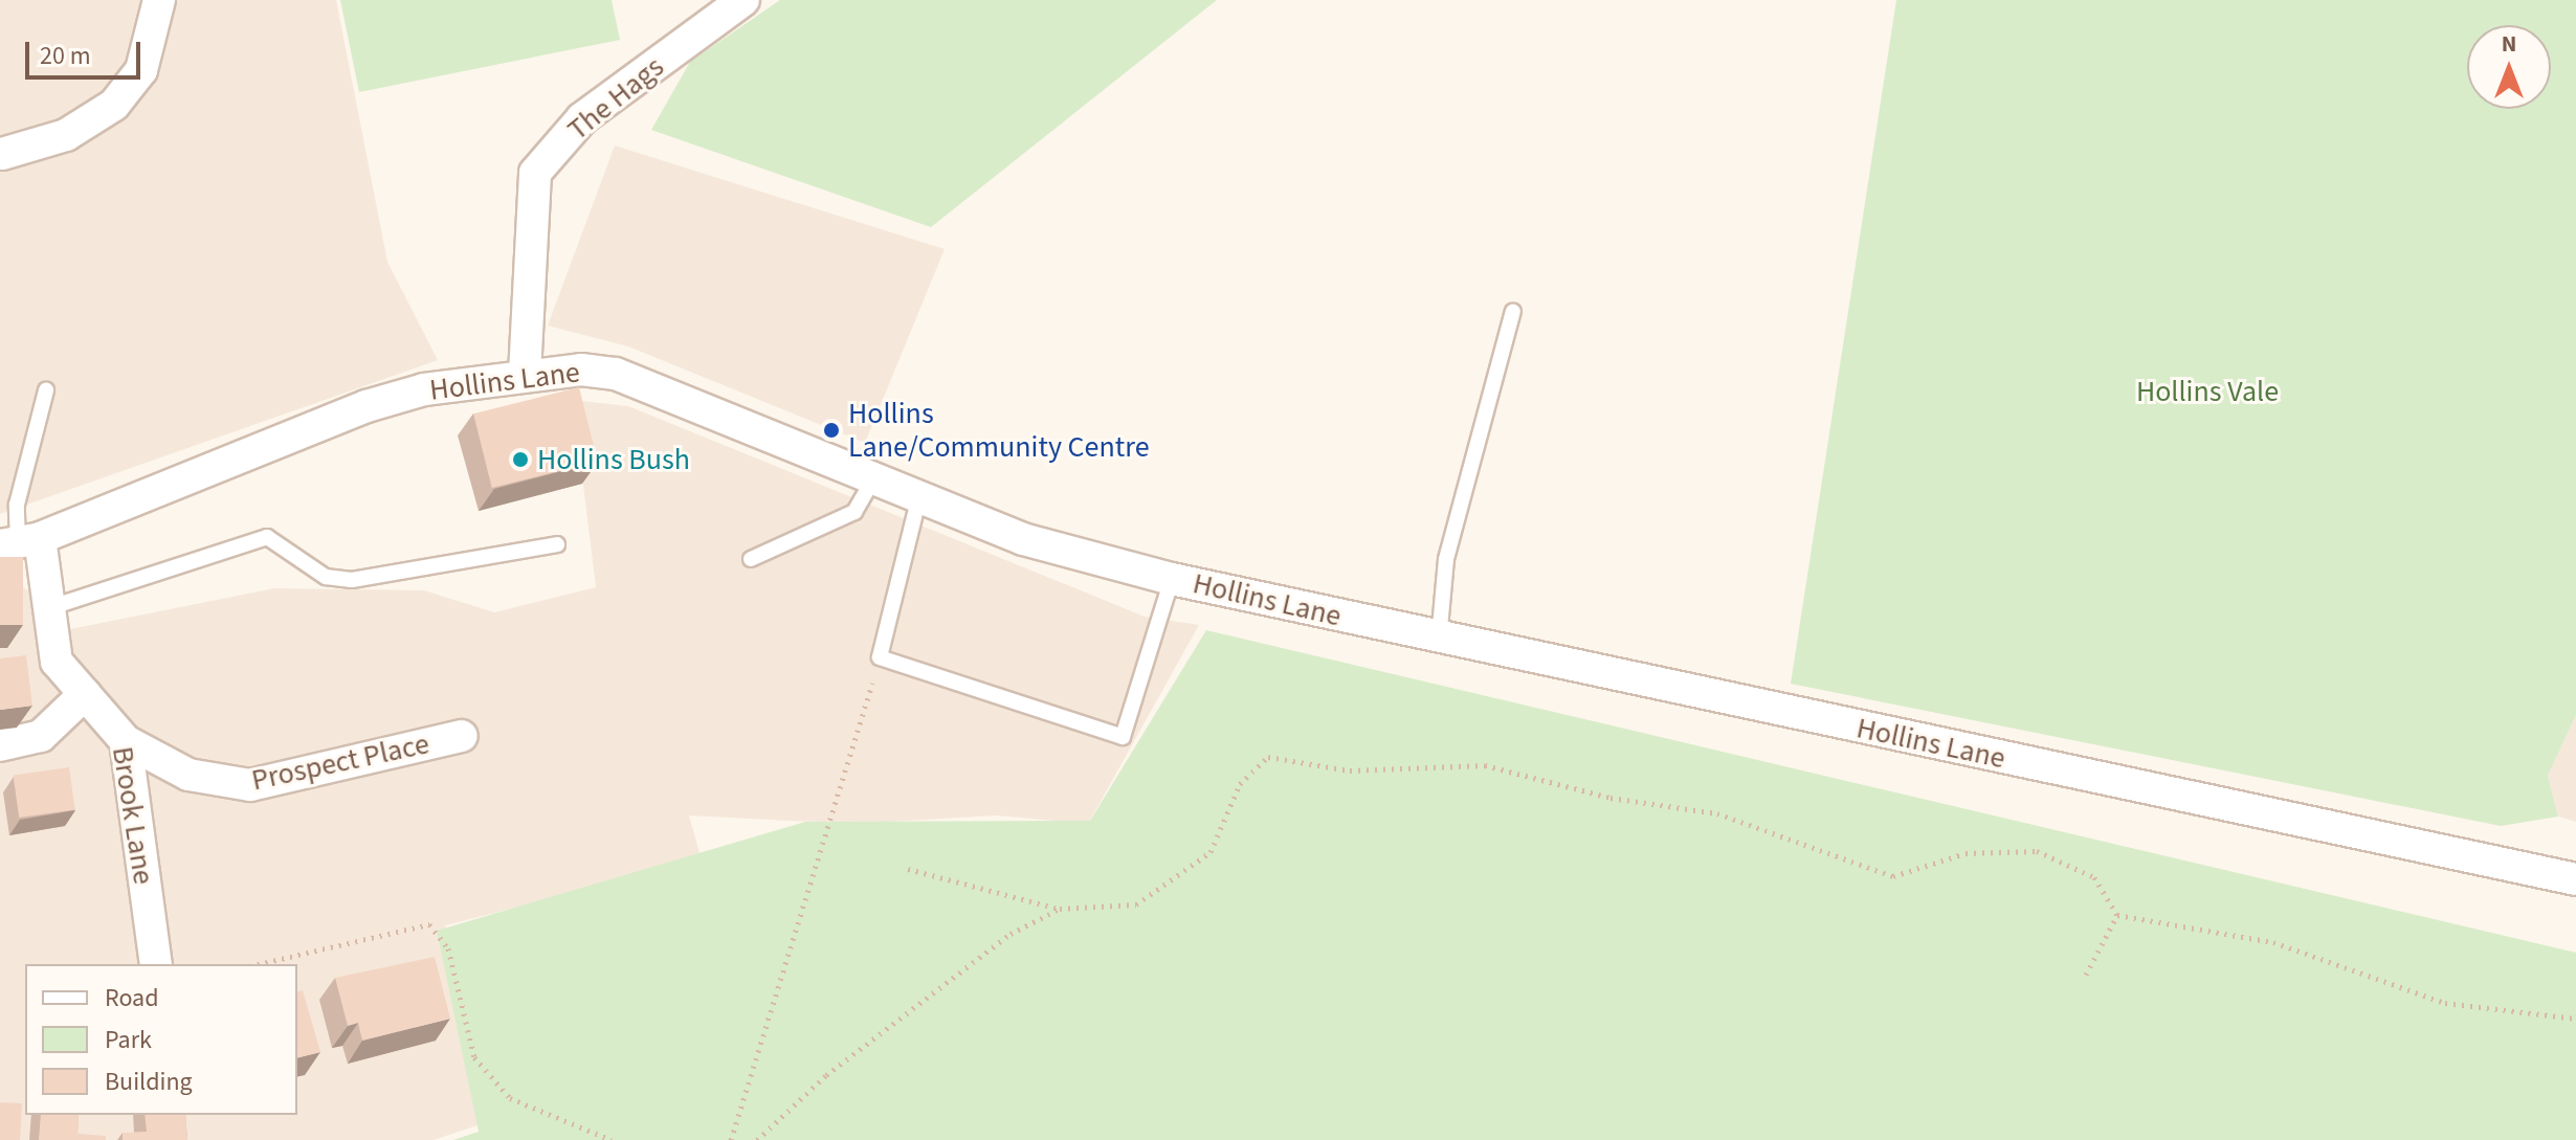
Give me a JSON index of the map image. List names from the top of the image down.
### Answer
{
  "streets": {
    "street": [
      "The Hags",
      "Hollins Lane",
      "Prospect Place",
      "Brook Lane"
    ]
  },
  "crossings": [
    ["The Hags", "Hollins Lane"],
    ["Hollins Lane", "Brook Lane"],
    ["Prospect Place", "Brook Lane"]
  ],
  "parks": ["Hollins Vale"],
  "places": ["Hollins Lane/Community Centre", "Hollins Bush"],
  "legend": ["Road", "Park", "Building"],
  "scale_bar": "20 m",
  "north": "top"
}
